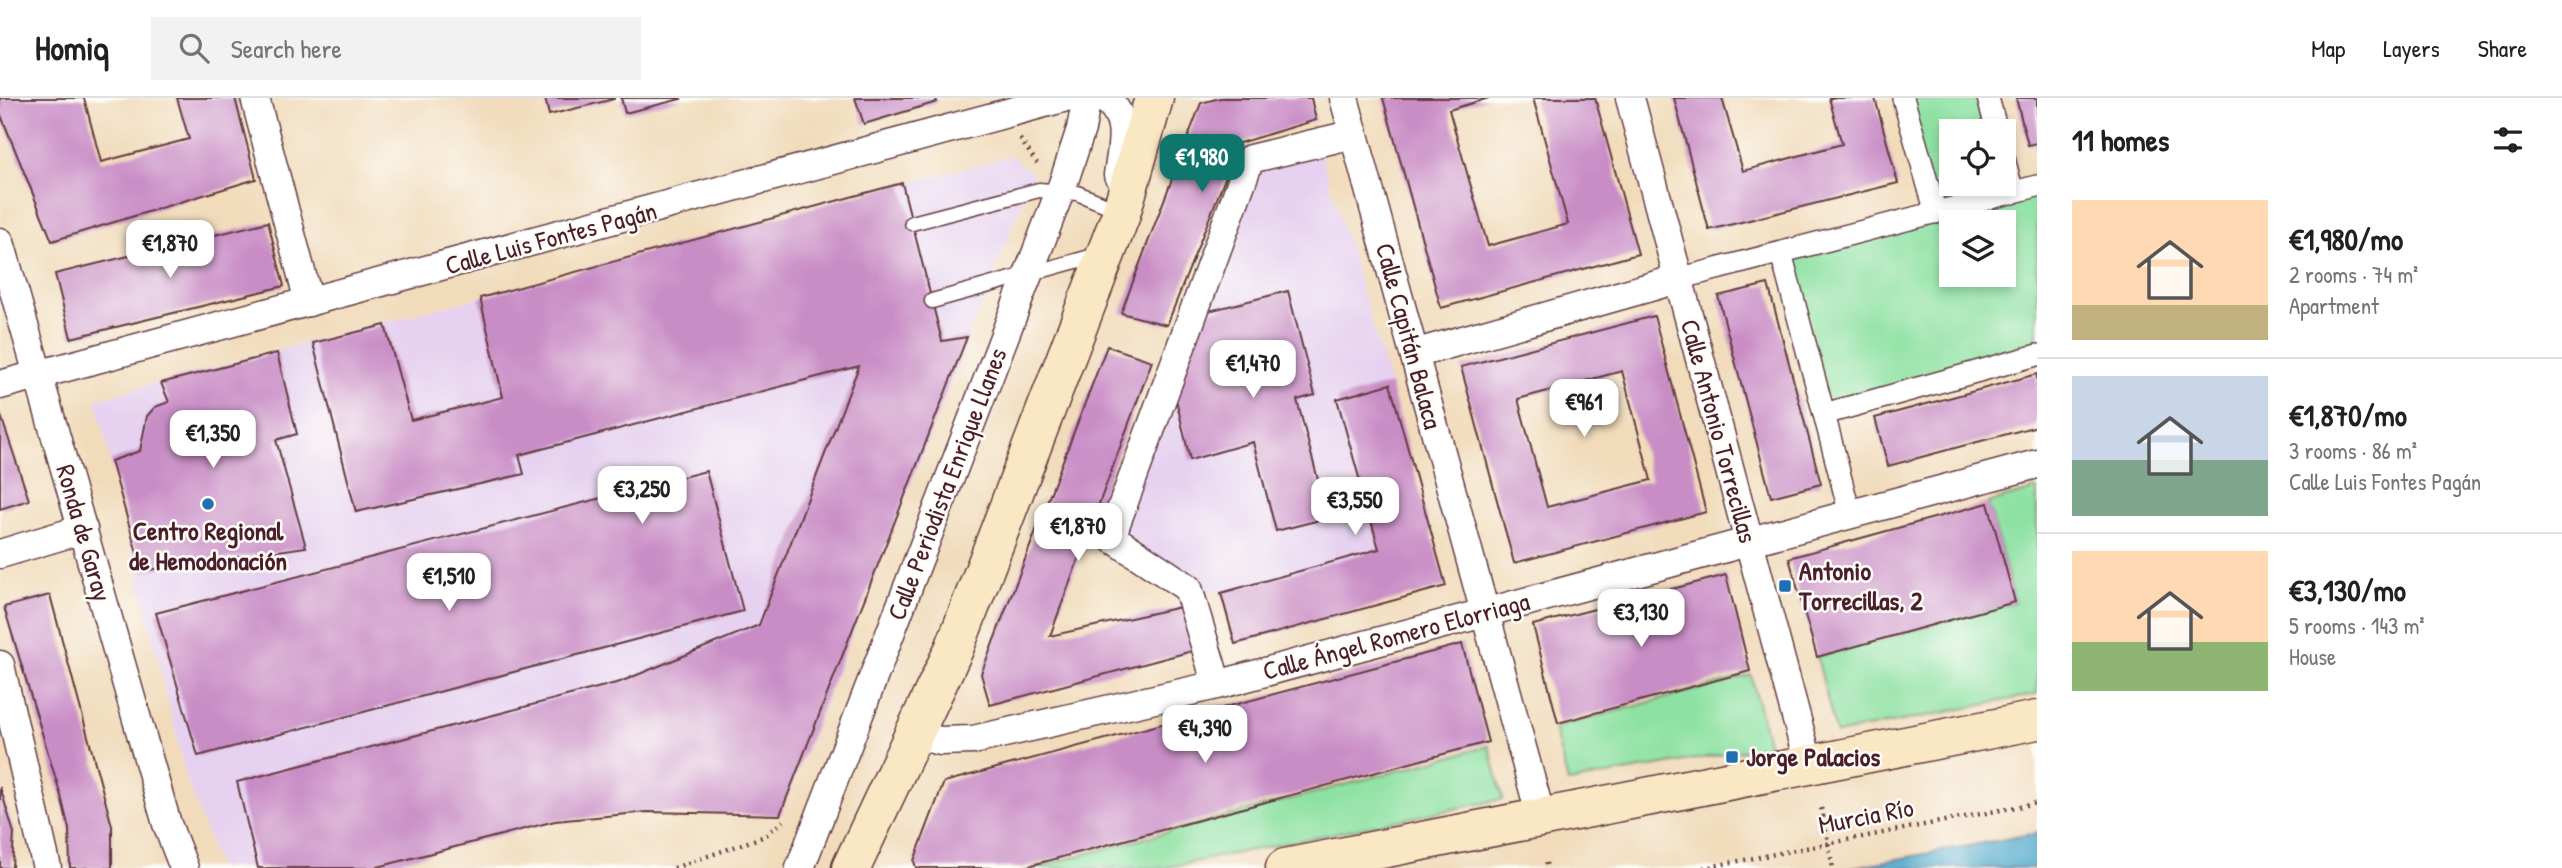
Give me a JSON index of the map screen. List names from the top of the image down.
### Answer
{
  "streets": {
    "street": [
      "Calle Luis Fontes Pagán",
      "Calle Capitán Balaca",
      "Calle Antonio Torrecillas",
      "Calle Periodista Enrique Llanes",
      "Ronda de Garay",
      "Calle Ángel Romero Elorriaga"
    ],
    "path": ["Murcia Río"]
  },
  "crossings": [
    ["Calle Luis Fontes Pagán", "Ronda de Garay"],
    ["Calle Capitán Balaca", "Calle Ángel Romero Elorriaga"],
    ["Calle Antonio Torrecillas", "Calle Ángel Romero Elorriaga"]
  ],
  "places": {
    "other": ["Centro Regional de Hemodonación"],
    "transit": ["Antonio Torrecillas, 2", "Jorge Palacios"]
  },
  "page": {
    "header": "Homiq",
    "search": "Search here",
    "nav": ["Map", "Layers", "Share"],
    "heading": "11 homes",
    "price": [
      "€1,980",
      "€1,870",
      "€1,470",
      "€961",
      "€1,350",
      "€3,250",
      "€3,550",
      "€1,870",
      "€1,510",
      "€3,130",
      "€4,390"
    ],
    "list": [
      {
        "name": "€1,980/mo",
        "note": "2 rooms · 74 m² · Apartment"
      },
      {
        "name": "€1,870/mo",
        "note": "3 rooms · 86 m² · Calle Luis Fontes Pagán"
      },
      {
        "name": "€3,130/mo",
        "note": "5 rooms · 143 m² · House"
      }
    ]
  }
}
